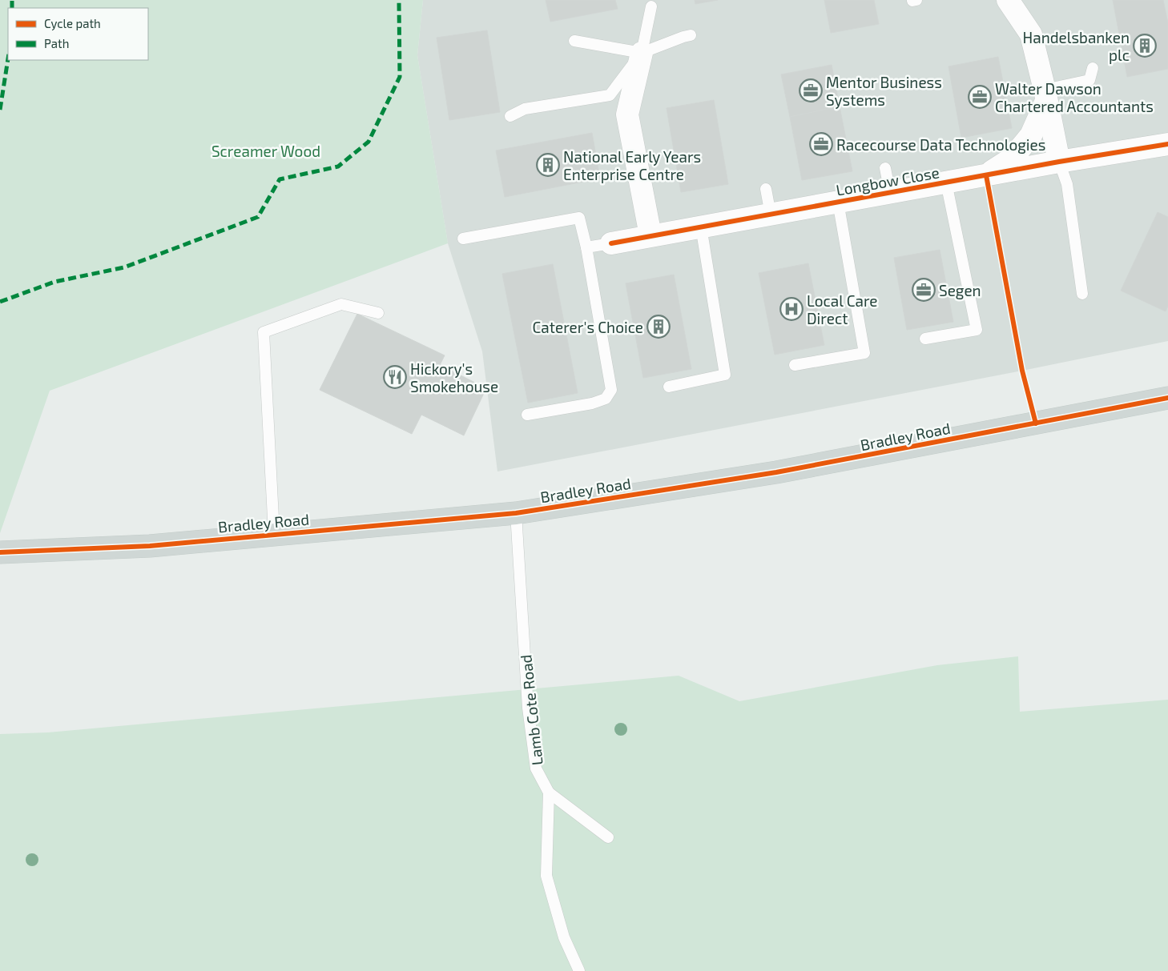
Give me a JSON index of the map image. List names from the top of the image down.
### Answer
{
  "streets": {
    "main road": ["Bradley Road"],
    "street": ["Longbow Close"],
    "lane": ["Lamb Cote Road"]
  },
  "crossings": [
    ["Bradley Road", "Lamb Cote Road"]
  ],
  "parks": ["Screamer Wood"],
  "places": {
    "building": ["Handelsbanken plc", "National Early Years Enterprise Centre", "Caterer's Choice"],
    "office": [
      "Mentor Business Systems",
      "Walter Dawson Chartered Accountants",
      "Racecourse Data Technologies",
      "Segen"
    ],
    "hospital": ["Local Care Direct"],
    "restaurant": ["Hickory's Smokehouse"]
  },
  "legend": ["Cycle path", "Path"]
}
